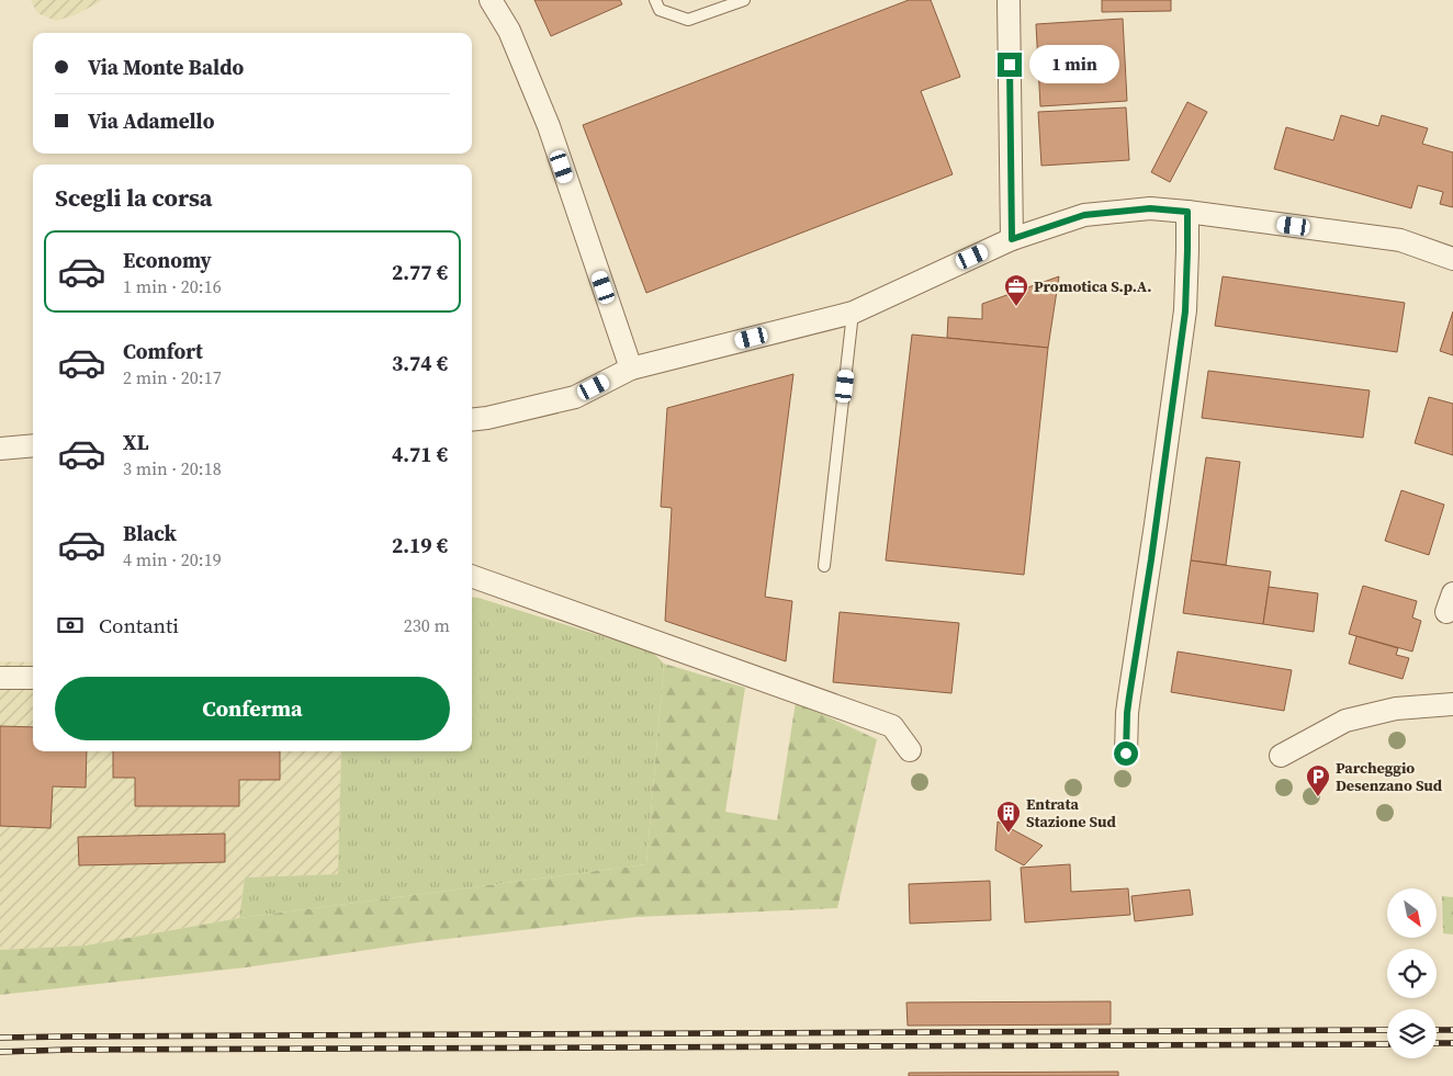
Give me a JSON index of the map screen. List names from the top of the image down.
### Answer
{
  "places": {
    "office": ["Promotica S.p.A."],
    "parking": ["Parcheggio Desenzano Sud"],
    "building": ["Entrata Stazione Sud"]
  },
  "north": "bottom right",
  "page": {
    "banner": ["Via Monte Baldo", "Via Adamello"],
    "bubble": "1 min",
    "heading": "Scegli la corsa",
    "list": [
      {
        "name": "Economy",
        "note": "1 min · 20:16",
        "value": "2.77 €"
      },
      {
        "name": "Comfort",
        "note": "2 min · 20:17",
        "value": "3.74 €"
      },
      {
        "name": "XL",
        "note": "3 min · 20:18",
        "value": "4.71 €"
      },
      {
        "name": "Black",
        "note": "4 min · 20:19",
        "value": "2.19 €"
      }
    ],
    "pay": ["Contanti", "230 m"],
    "buttons": "Conferma"
  }
}
